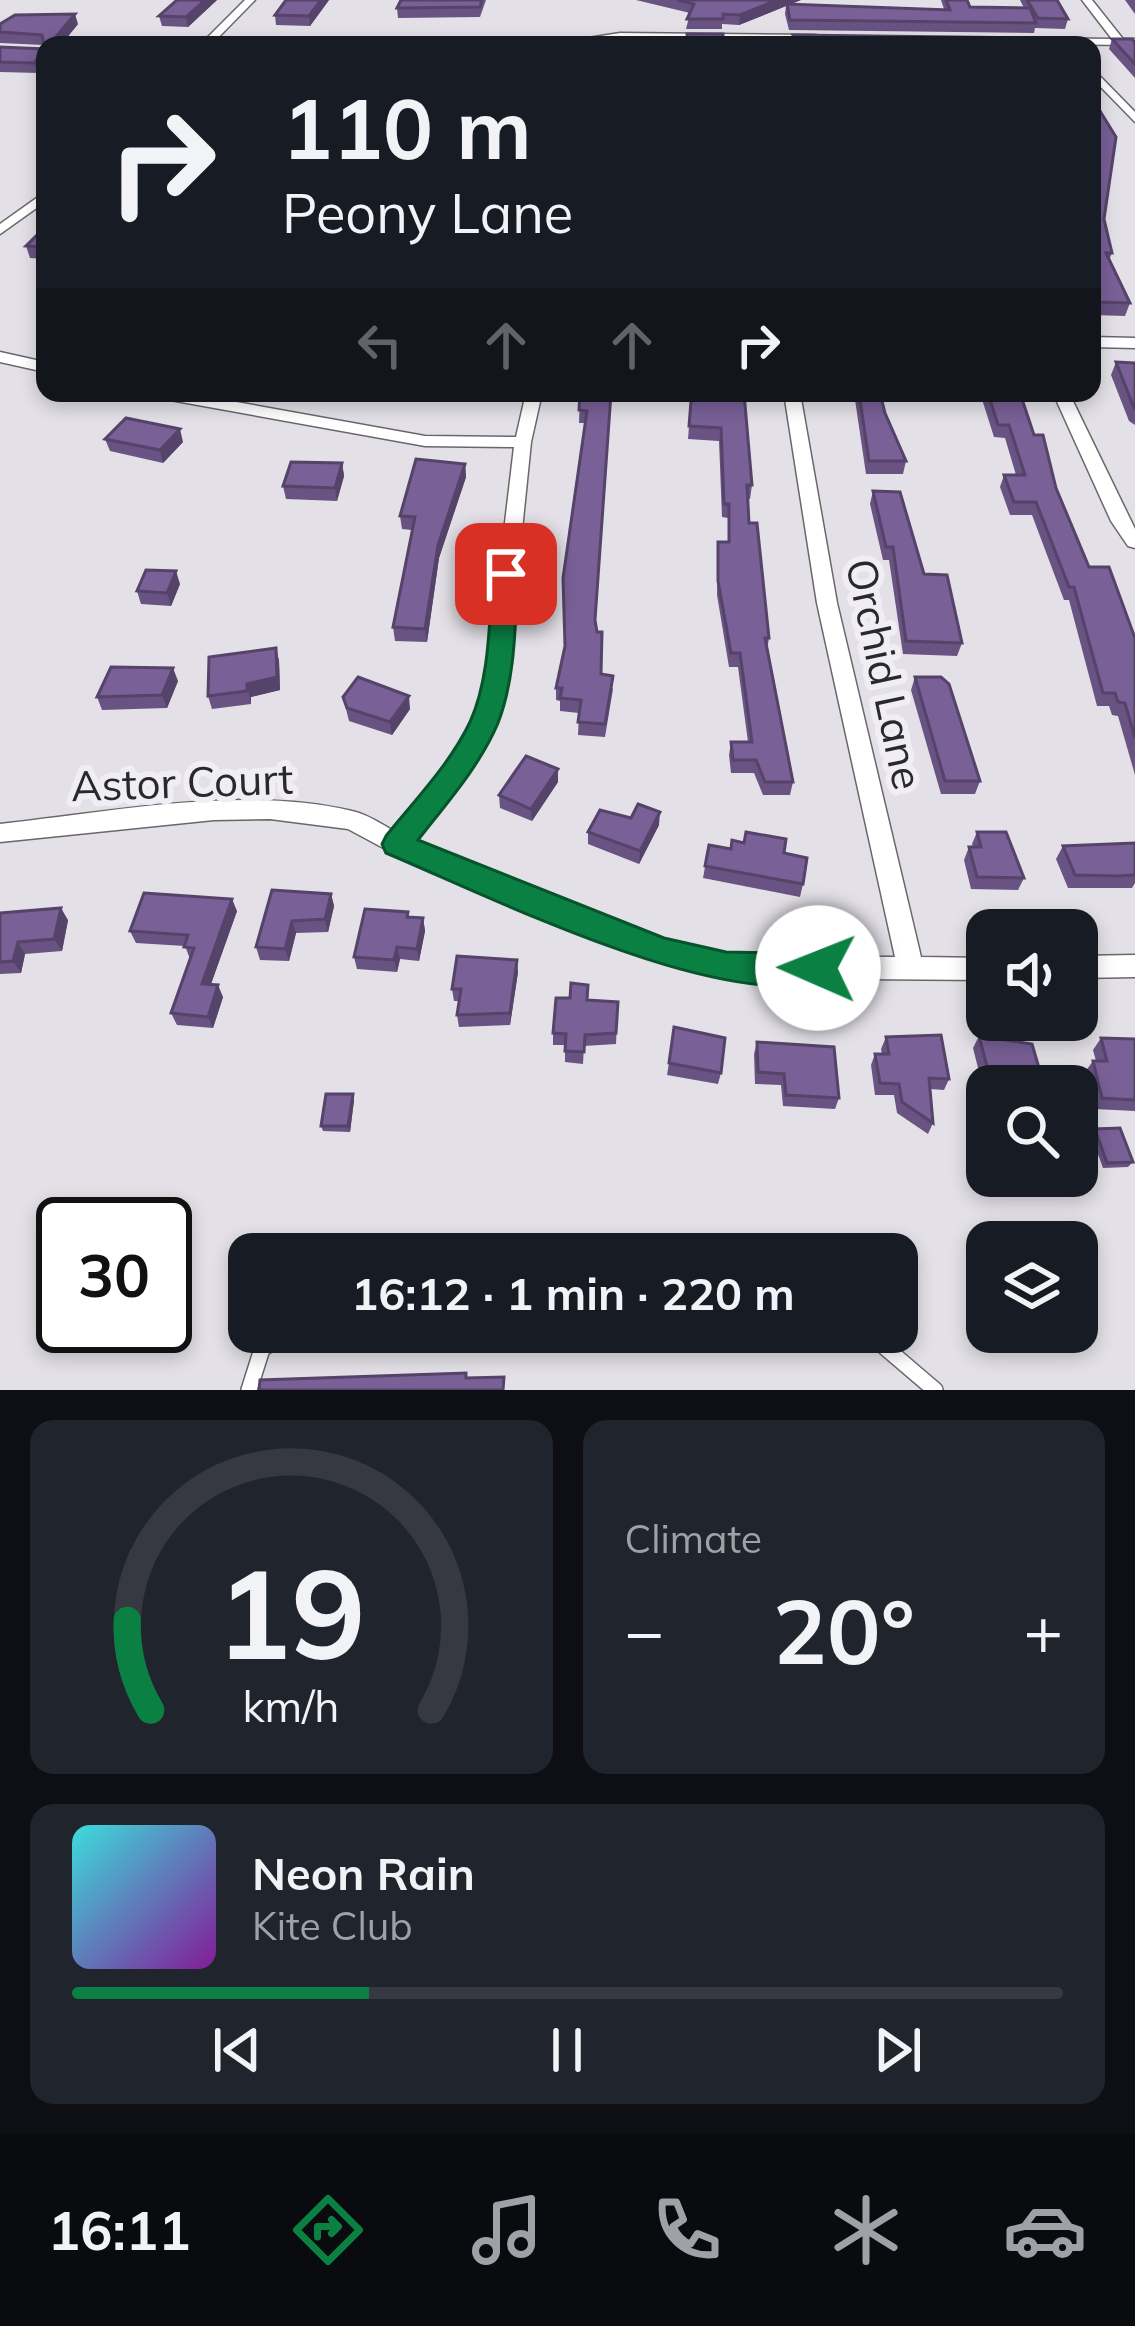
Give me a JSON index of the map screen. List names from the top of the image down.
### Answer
{
  "streets": {
    "street": ["Orchid Lane", "Astor Court"]
  },
  "crossings": [
    ["Orchid Lane", "Astor Court"]
  ],
  "page": {
    "turn": ["110 m", "Peony Lane"],
    "limit": "30",
    "trip": "16:12 · 1 min · 220 m",
    "tile": "Climate",
    "heat": ["−", "20°", "+"],
    "song": ["Neon Rain", "Kite Club"],
    "tabs": "16:11",
    "gauge": ["19", "km/h"]
  }
}
